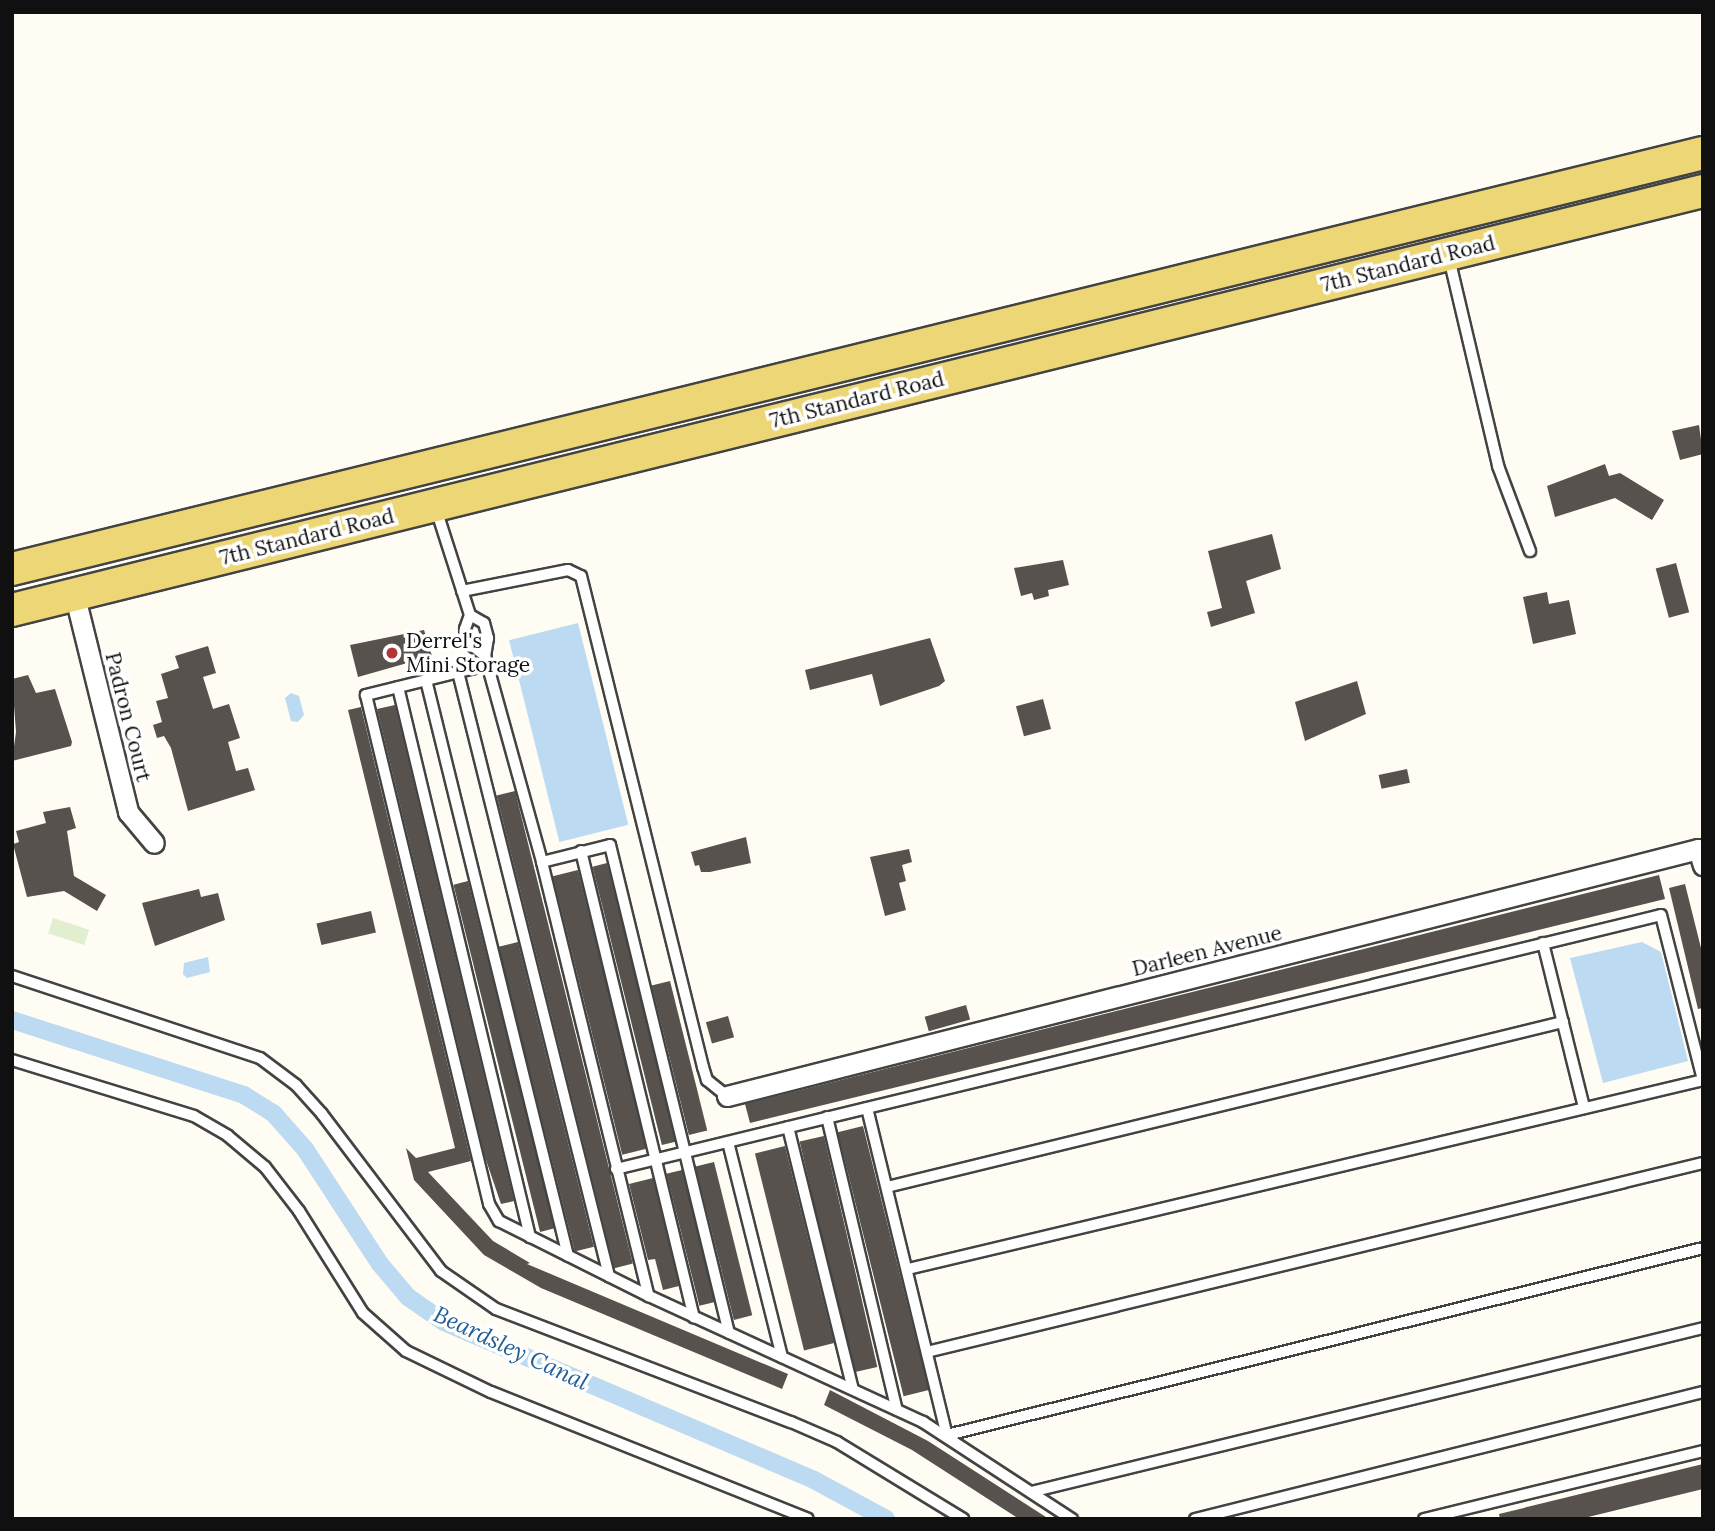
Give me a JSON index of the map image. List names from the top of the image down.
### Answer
{
  "streets": {
    "main road": ["7th Standard Road"],
    "street": ["Padron Court", "Darleen Avenue"]
  },
  "crossings": [
    ["7th Standard Road", "Padron Court"]
  ],
  "water": ["Beardsley Canal"],
  "places": ["Derrel's Mini Storage"]
}
